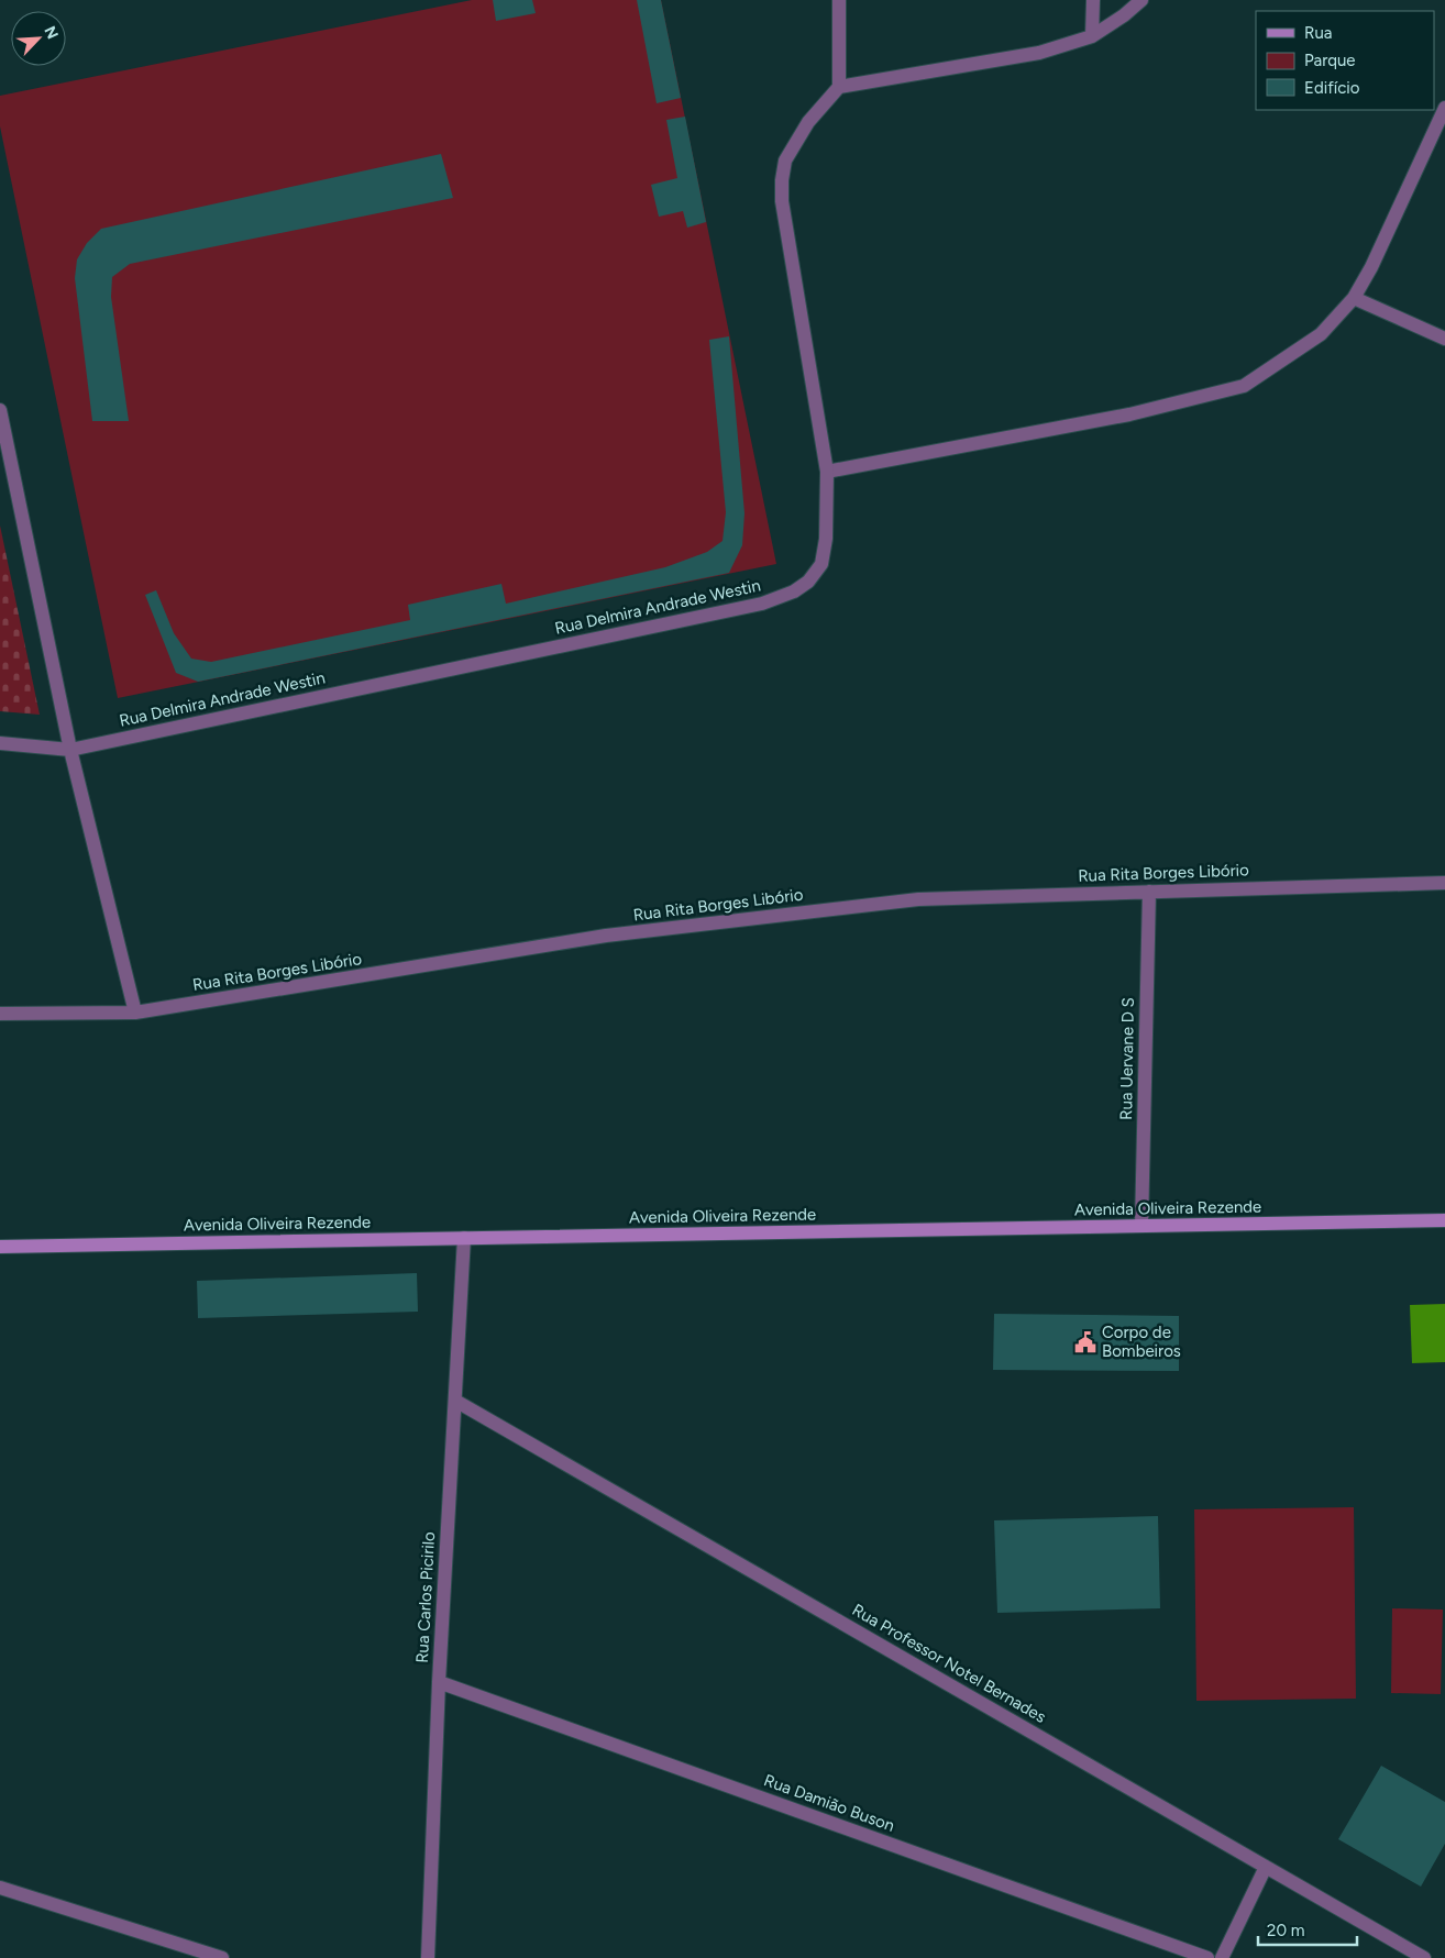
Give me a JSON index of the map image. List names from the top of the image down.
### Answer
{
  "streets": {
    "main road": ["Avenida Oliveira Rezende"],
    "street": [
      "Rua Delmira Andrade Westin",
      "Rua Rita Borges Libório",
      "Rua Uervane D S",
      "Rua Carlos Picirilo",
      "Rua Professor Notel Bernades",
      "Rua Damião Buson"
    ]
  },
  "crossings": [
    ["Rua Rita Borges Libório", "Rua Uervane D S"],
    ["Rua Uervane D S", "Avenida Oliveira Rezende"],
    ["Avenida Oliveira Rezende", "Rua Carlos Picirilo"],
    ["Rua Carlos Picirilo", "Rua Professor Notel Bernades"],
    ["Rua Carlos Picirilo", "Rua Damião Buson"]
  ],
  "places": {
    "public building": ["Corpo de Bombeiros"]
  },
  "legend": ["Rua", "Parque", "Edifício"],
  "scale_bar": "20 m",
  "north": "top right"
}
